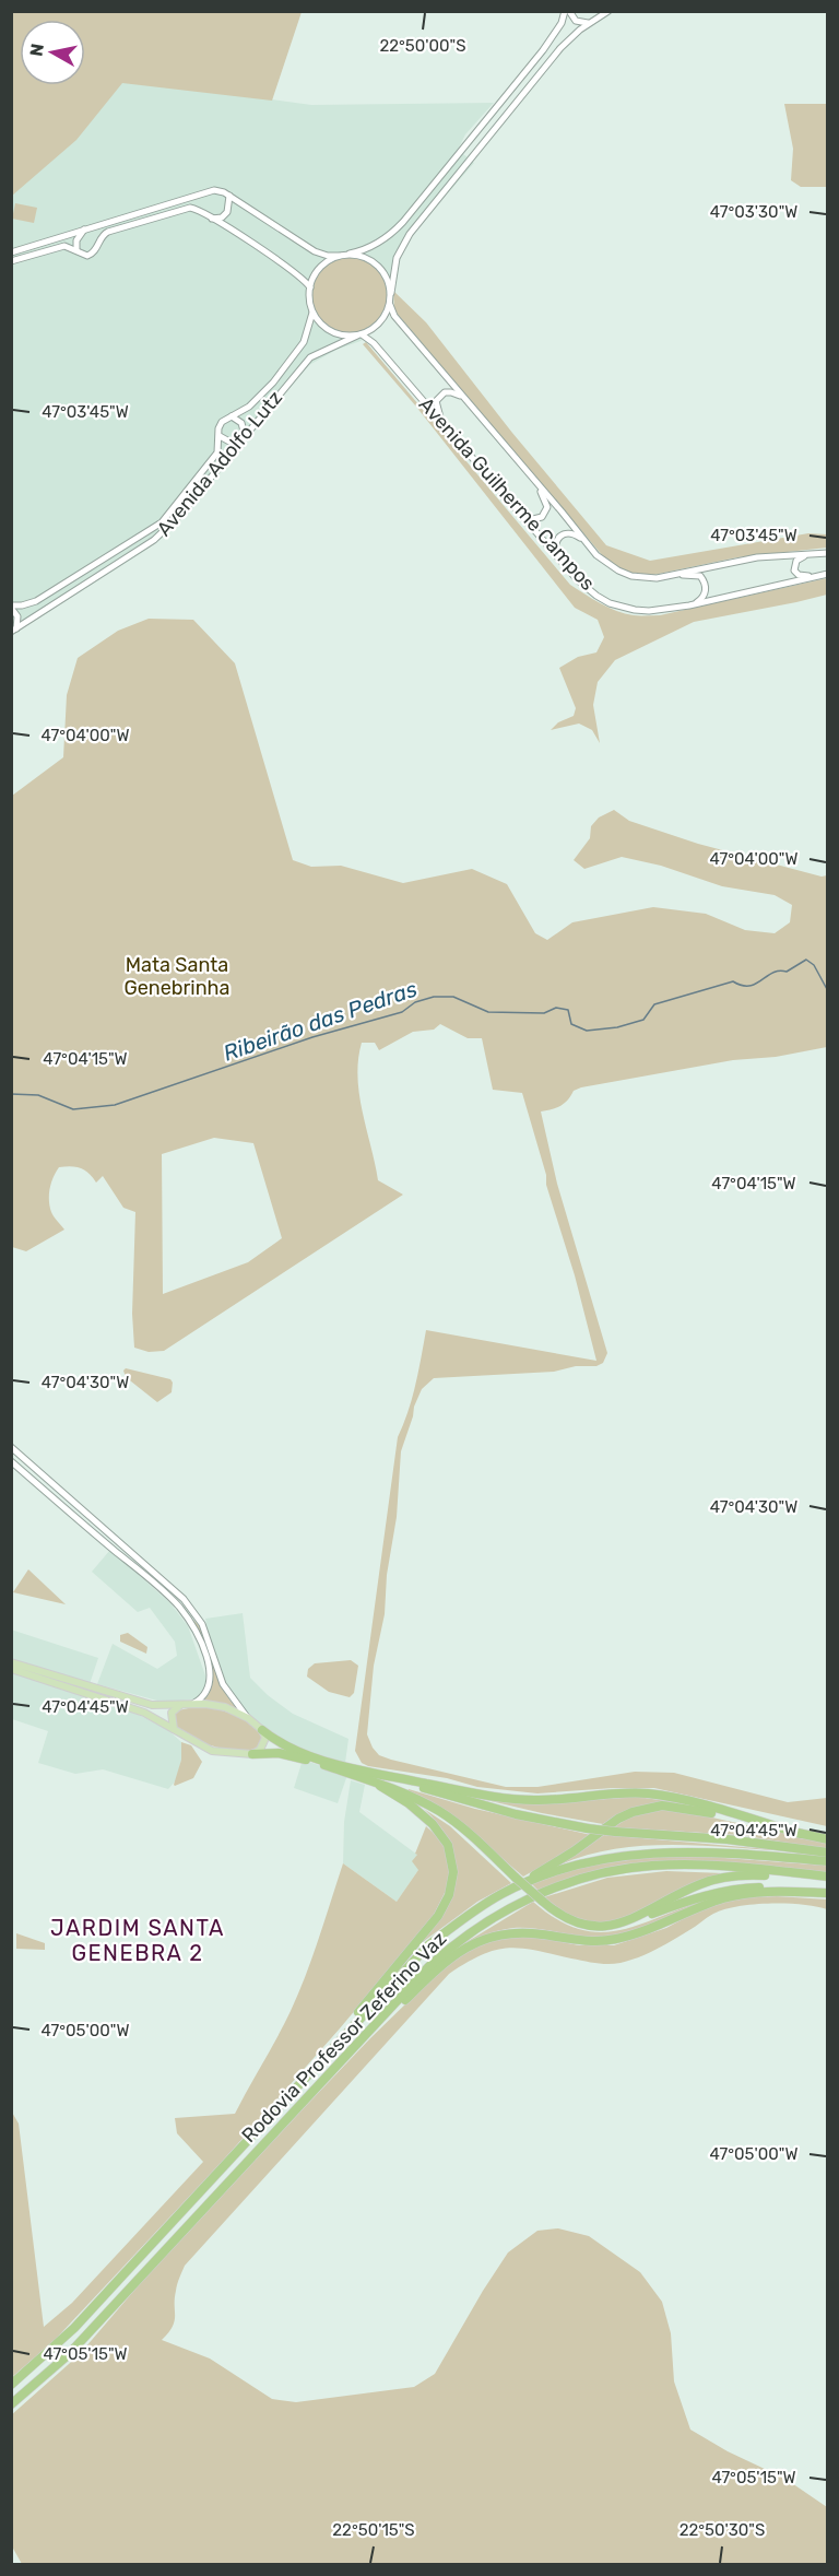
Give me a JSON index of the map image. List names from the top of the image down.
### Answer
{
  "streets": {
    "highway": ["Rodovia Professor Zeferino Vaz"],
    "main road": ["Avenida Adolfo Lutz", "Avenida Guilherme Campos"]
  },
  "crossings": [
    ["Avenida Adolfo Lutz", "Avenida Guilherme Campos"]
  ],
  "districts": ["JARDIM SANTA GENEBRA 2"],
  "water": ["Ribeirão das Pedras"],
  "parks": ["Mata Santa Genebrinha"],
  "north": "left",
  "coordinates": [
    "22°50'00\"S",
    "47°03'30\"W",
    "47°03'45\"W",
    "47°04'00\"W",
    "47°04'15\"W",
    "47°04'30\"W",
    "47°04'45\"W",
    "47°05'00\"W",
    "47°05'15\"W",
    "22°50'15\"S",
    "22°50'30\"S"
  ]
}
